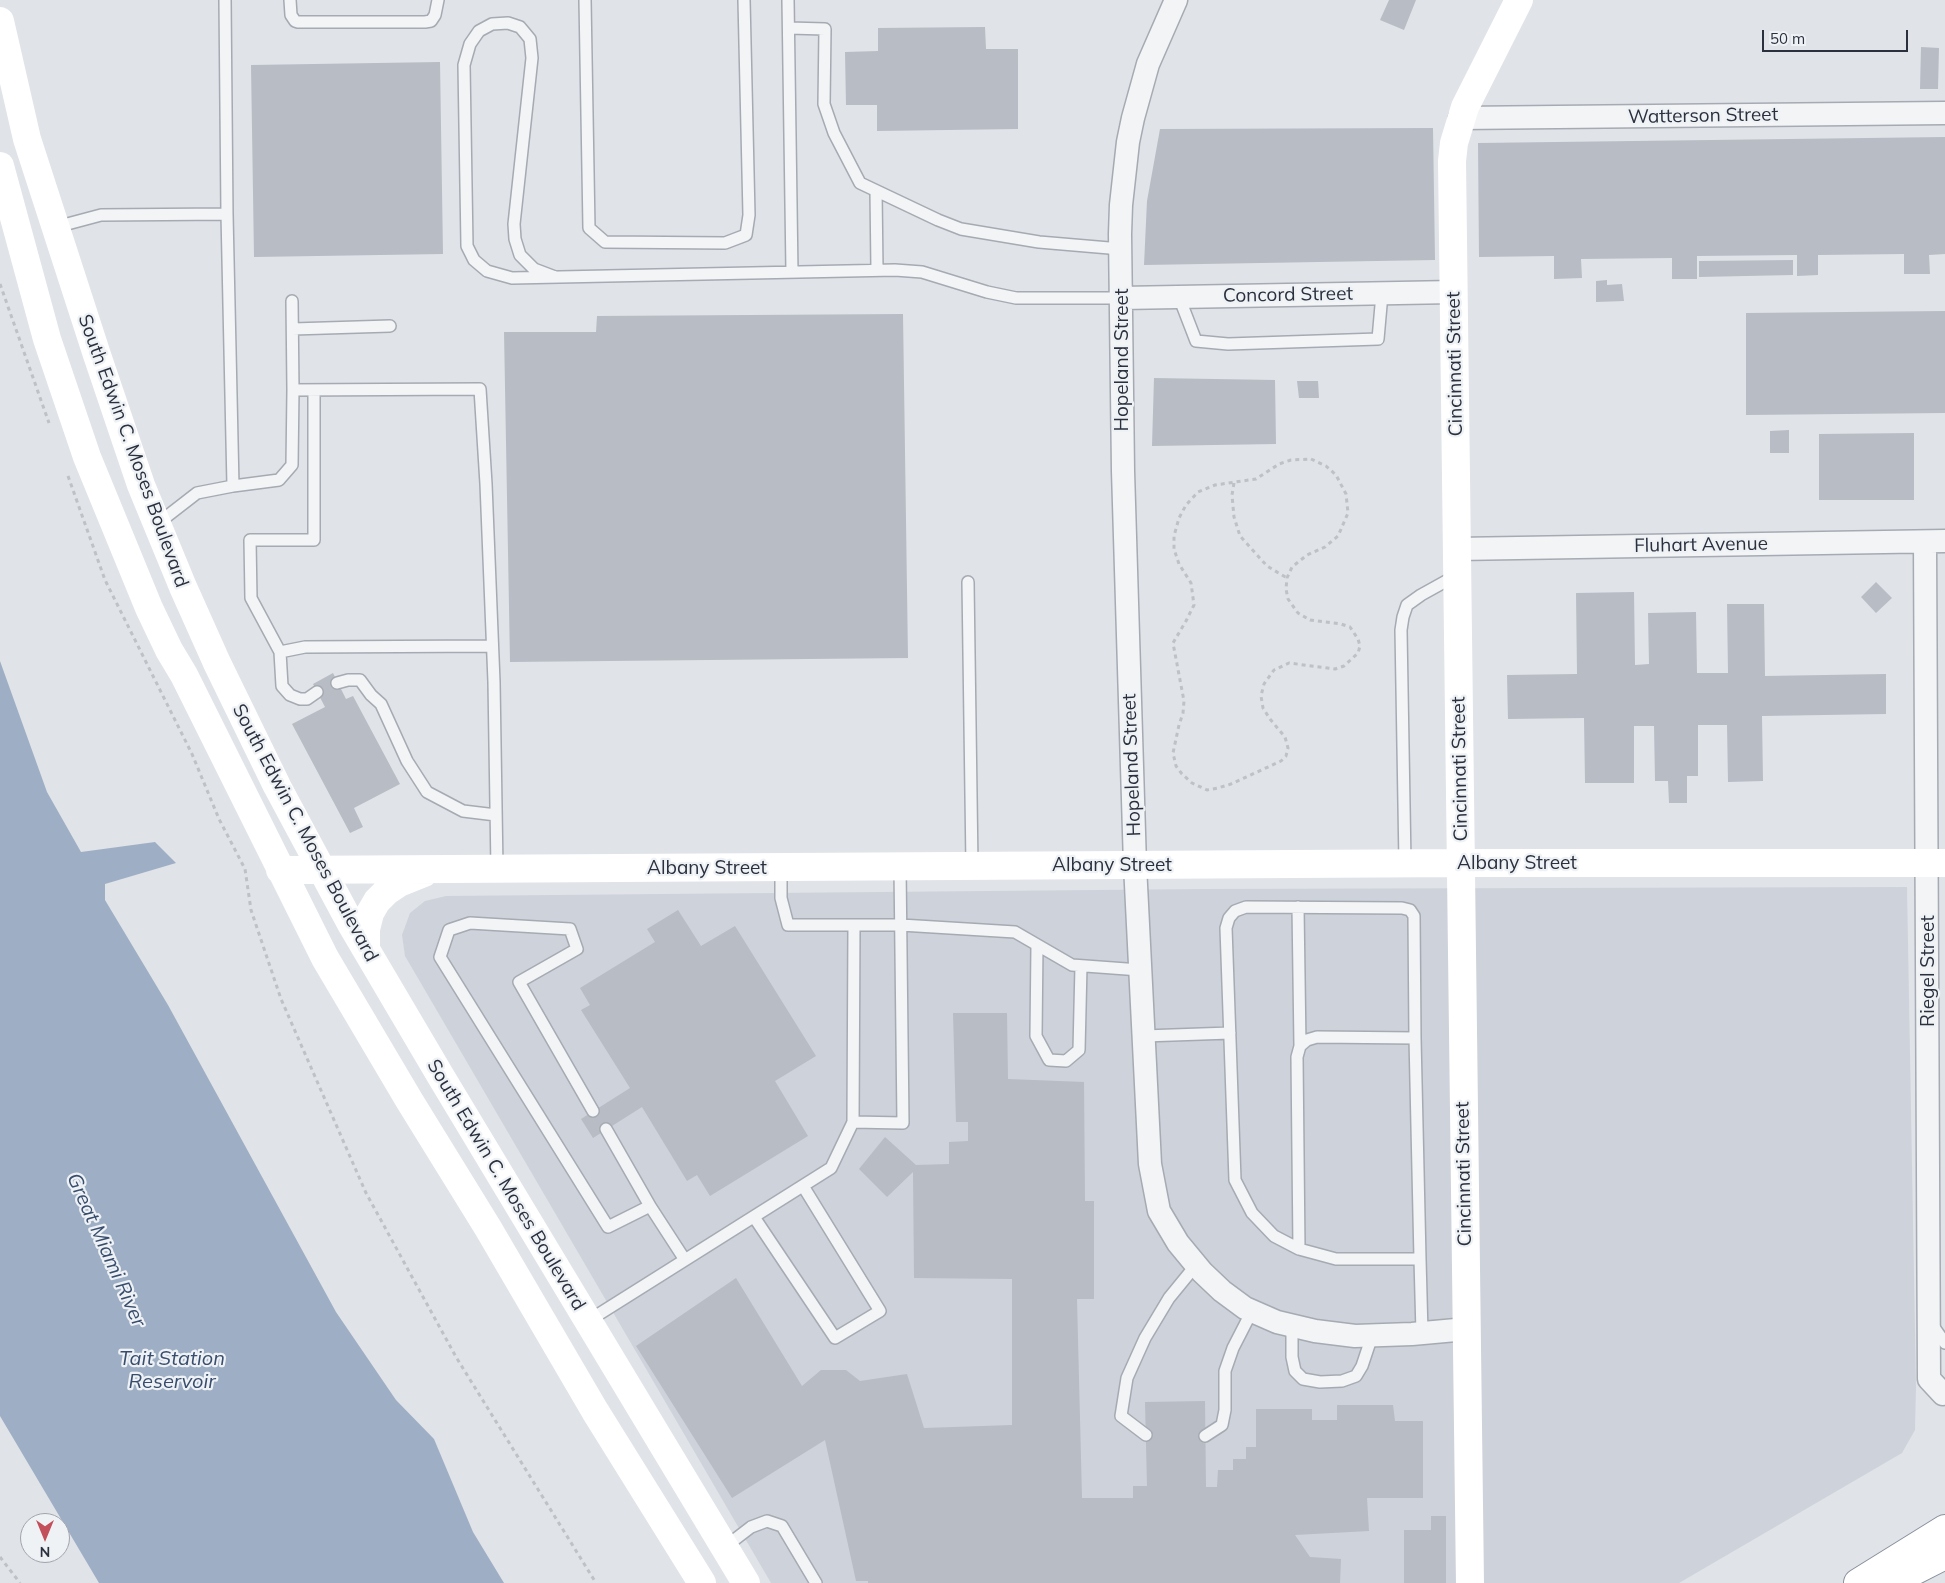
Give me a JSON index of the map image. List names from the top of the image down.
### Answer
{
  "streets": {
    "main road": ["Cincinnati Street", "South Edwin C. Moses Boulevard", "Albany Street"],
    "street": [
      "Watterson Street",
      "Concord Street",
      "Hopeland Street",
      "Fluhart Avenue",
      "Riegel Street"
    ]
  },
  "crossings": [
    ["Watterson Street", "Cincinnati Street"],
    ["Concord Street", "Hopeland Street"],
    ["Concord Street", "Cincinnati Street"],
    ["Hopeland Street", "Cincinnati Street"],
    ["Hopeland Street", "Albany Street"],
    ["Cincinnati Street", "Fluhart Avenue"],
    ["Cincinnati Street", "Albany Street"],
    ["South Edwin C. Moses Boulevard", "Albany Street"],
    ["Fluhart Avenue", "Riegel Street"],
    ["Albany Street", "Riegel Street"]
  ],
  "water": ["Great Miami River", "Tait Station Reservoir"],
  "scale_bar": "50 m",
  "north": "bottom"
}
